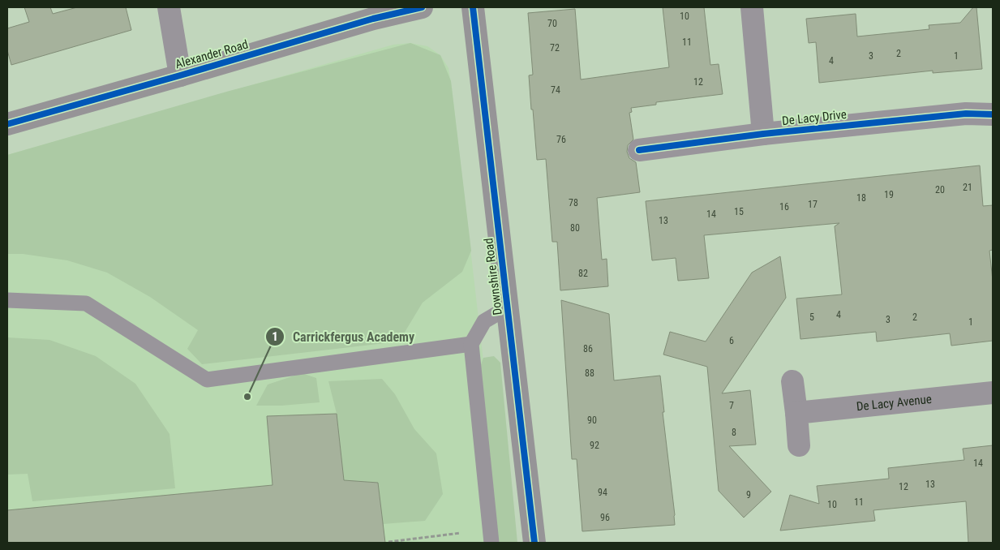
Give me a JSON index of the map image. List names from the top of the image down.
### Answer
{
  "streets": {
    "street": [
      "Alexander Road",
      "De Lacy Drive",
      "Downshire Road",
      "De Lacy Avenue"
    ]
  },
  "places": ["Carrickfergus Academy"],
  "house_numbers": [
    "10",
    "70",
    "11",
    "72",
    "2",
    "3",
    "1",
    "4",
    "12",
    "74",
    "76",
    "21",
    "20",
    "19",
    "18",
    "78",
    "17",
    "16",
    "15",
    "14",
    "13",
    "80",
    "82",
    "4",
    "5",
    "2",
    "3",
    "1",
    "6",
    "86",
    "88",
    "7",
    "90",
    "8",
    "92",
    "14",
    "13",
    "12",
    "94",
    "9",
    "11",
    "10",
    "96"
  ]
}
